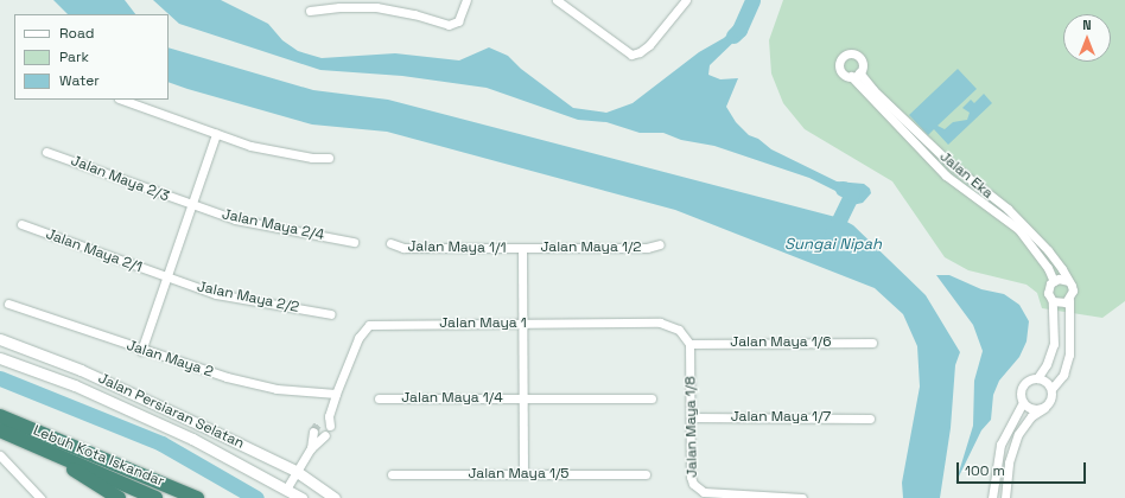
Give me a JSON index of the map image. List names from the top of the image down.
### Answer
{
  "streets": {
    "highway": ["Lebuh Kota Iskandar"],
    "street": [
      "Jalan Eka",
      "Jalan Maya 2/3",
      "Jalan Maya 2/4",
      "Jalan Maya 1/1",
      "Jalan Maya 1/2",
      "Jalan Maya 2/1",
      "Jalan Maya 2/2",
      "Jalan Maya 1",
      "Jalan Maya 1/6",
      "Jalan Maya 2",
      "Jalan Maya 1/4",
      "Jalan Persiaran Selatan",
      "Jalan Maya 1/7",
      "Jalan Maya 1/8",
      "Jalan Maya 1/5"
    ]
  },
  "crossings": [
    ["Jalan Maya 2/3", "Jalan Maya 2/4"],
    ["Jalan Maya 1/1", "Jalan Maya 1/2"],
    ["Jalan Maya 2/1", "Jalan Maya 2/2"],
    ["Jalan Maya 1", "Jalan Maya 1/6"],
    ["Jalan Maya 1", "Jalan Maya 2"],
    ["Jalan Maya 1", "Jalan Maya 1/8"],
    ["Jalan Maya 1/6", "Jalan Maya 1/8"],
    ["Jalan Maya 1/7", "Jalan Maya 1/8"]
  ],
  "water": ["Sungai Nipah"],
  "legend": ["Road", "Park", "Water"],
  "scale_bar": "100 m",
  "north": "top"
}
